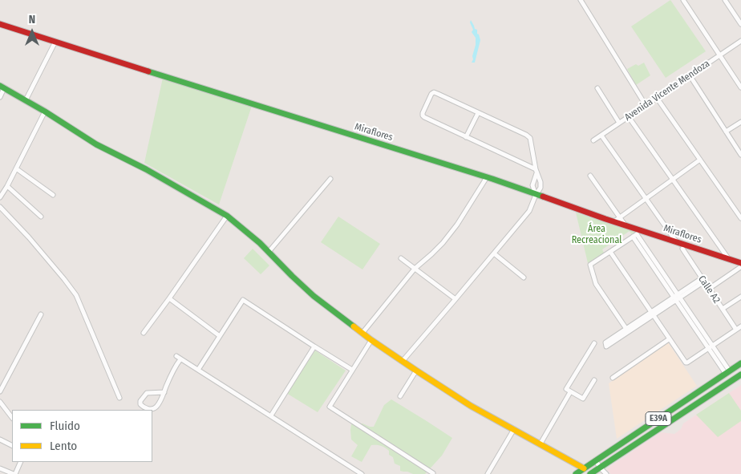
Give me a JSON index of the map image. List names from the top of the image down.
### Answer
{
  "streets": {
    "street": [
      "Avenida Vicente Mendoza",
      "Miraflores",
      "Calle A2",
      "E39A"
    ]
  },
  "parks": ["Área Recreacional"],
  "legend": ["Fluido", "Lento"],
  "north": "top"
}
